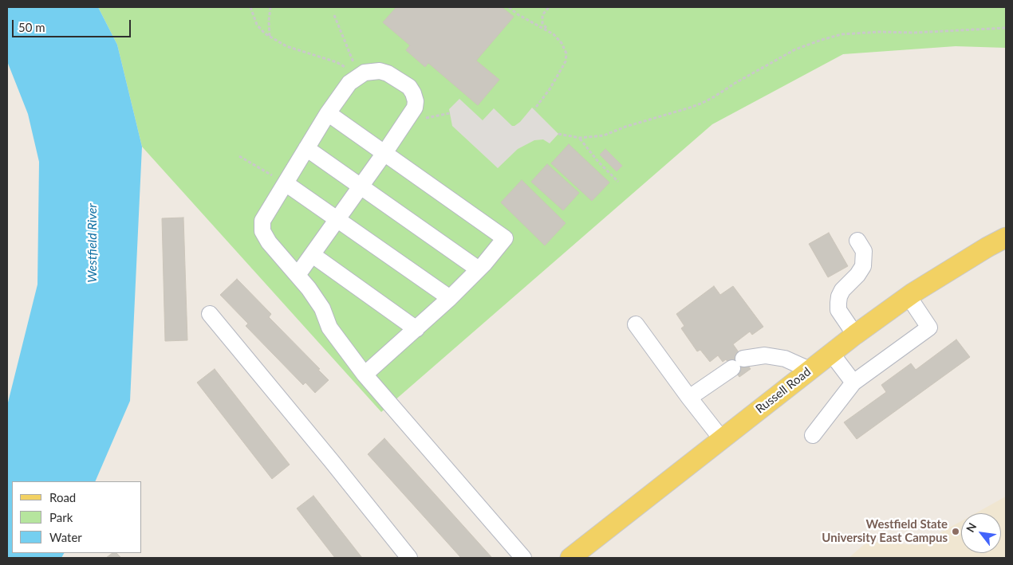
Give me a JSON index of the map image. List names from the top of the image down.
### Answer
{
  "streets": {
    "main road": ["Russell Road"]
  },
  "water": ["Westfield River"],
  "places": ["Westfield State University East Campus"],
  "legend": ["Road", "Park", "Water"],
  "scale_bar": "50 m",
  "north": "top left"
}
